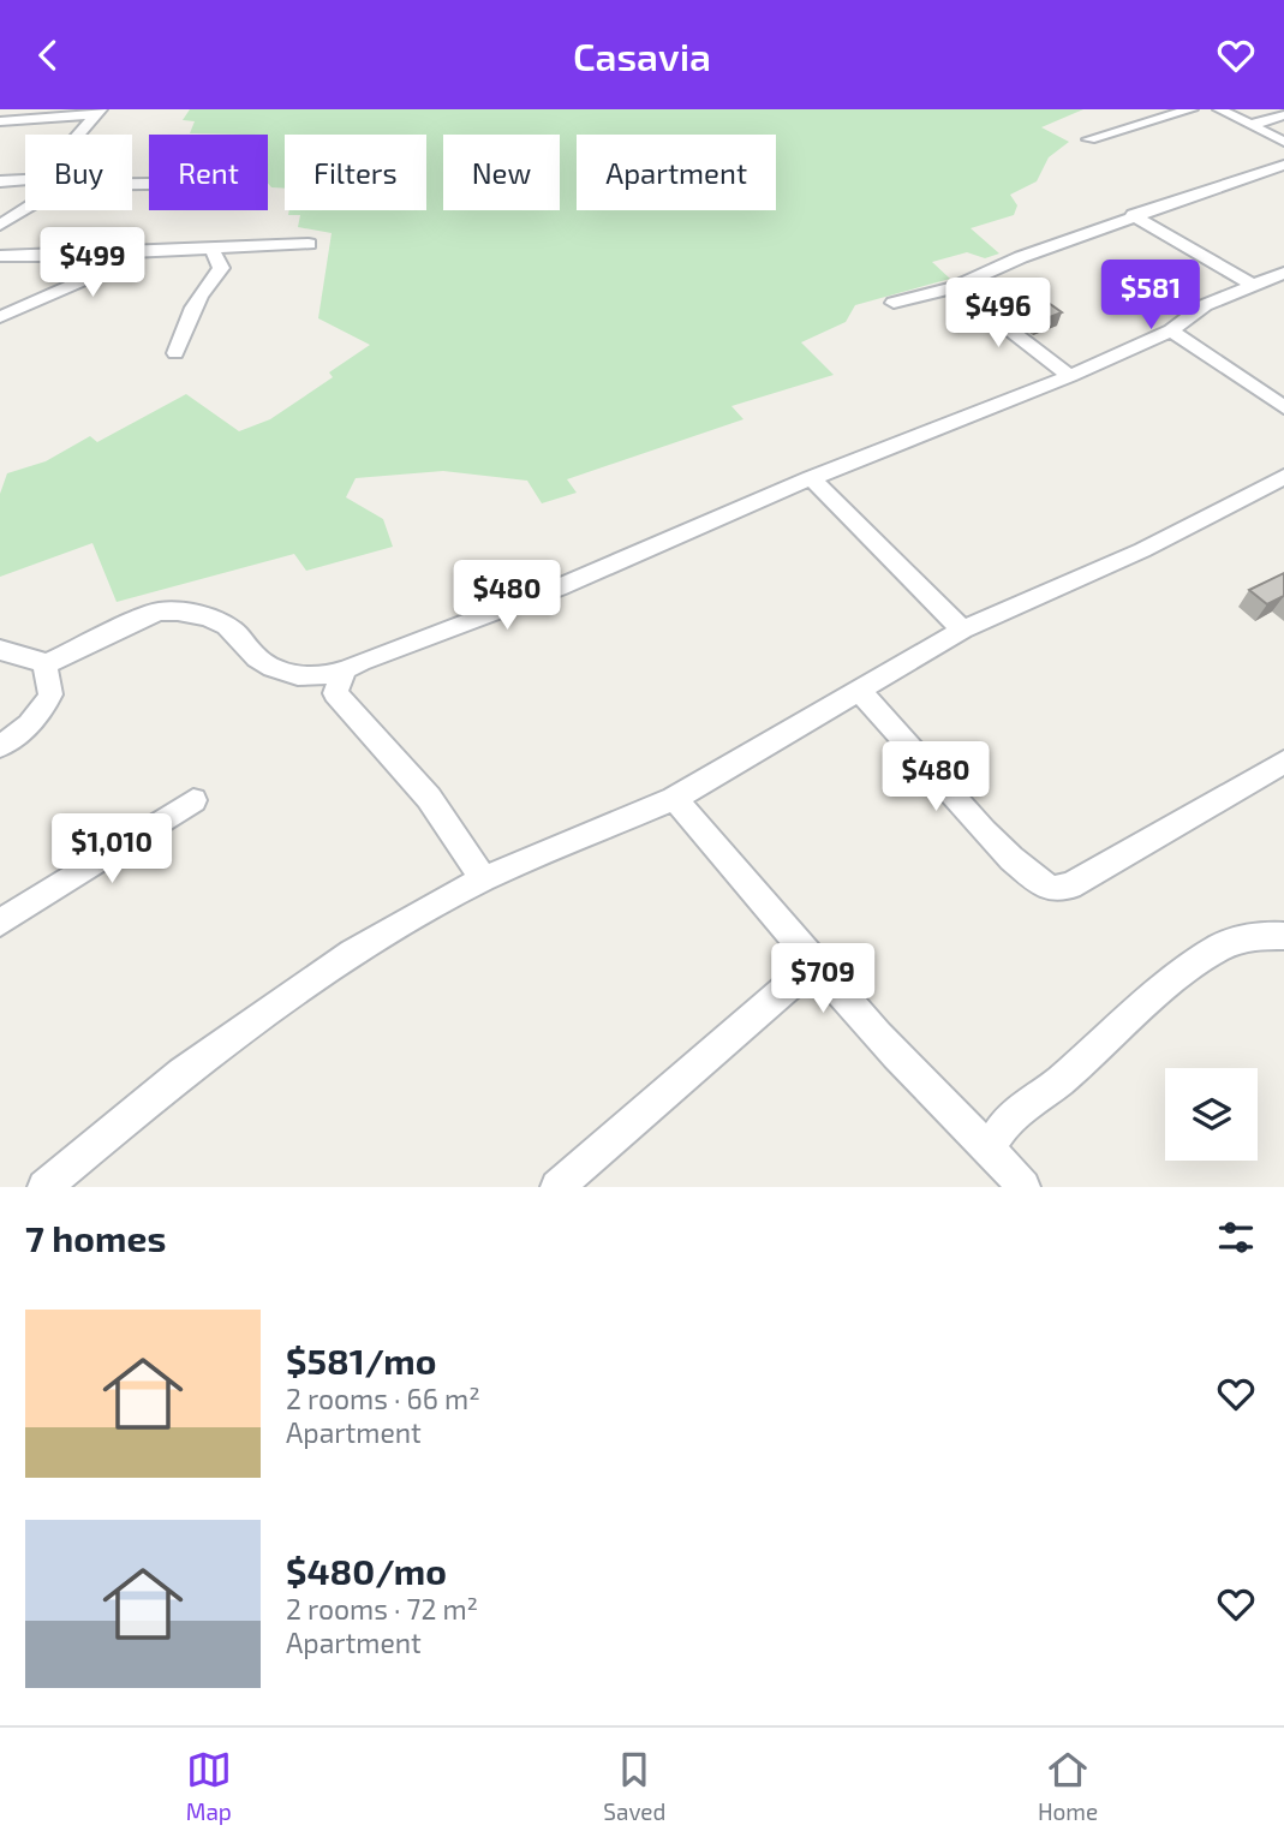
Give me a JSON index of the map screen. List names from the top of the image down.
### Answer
{
  "page": {
    "header": "Casavia",
    "chip": [
      "Buy",
      "Rent",
      "Filters",
      "New",
      "Apartment"
    ],
    "price": [
      "$499",
      "$581",
      "$496",
      "$480",
      "$480",
      "$1,010",
      "$709"
    ],
    "heading": "7 homes",
    "list": [
      {
        "name": "$581/mo",
        "note": "2 rooms · 66 m² · Apartment"
      },
      {
        "name": "$480/mo",
        "note": "2 rooms · 72 m² · Apartment"
      }
    ],
    "tabs": ["Map", "Saved", "Home"]
  }
}
